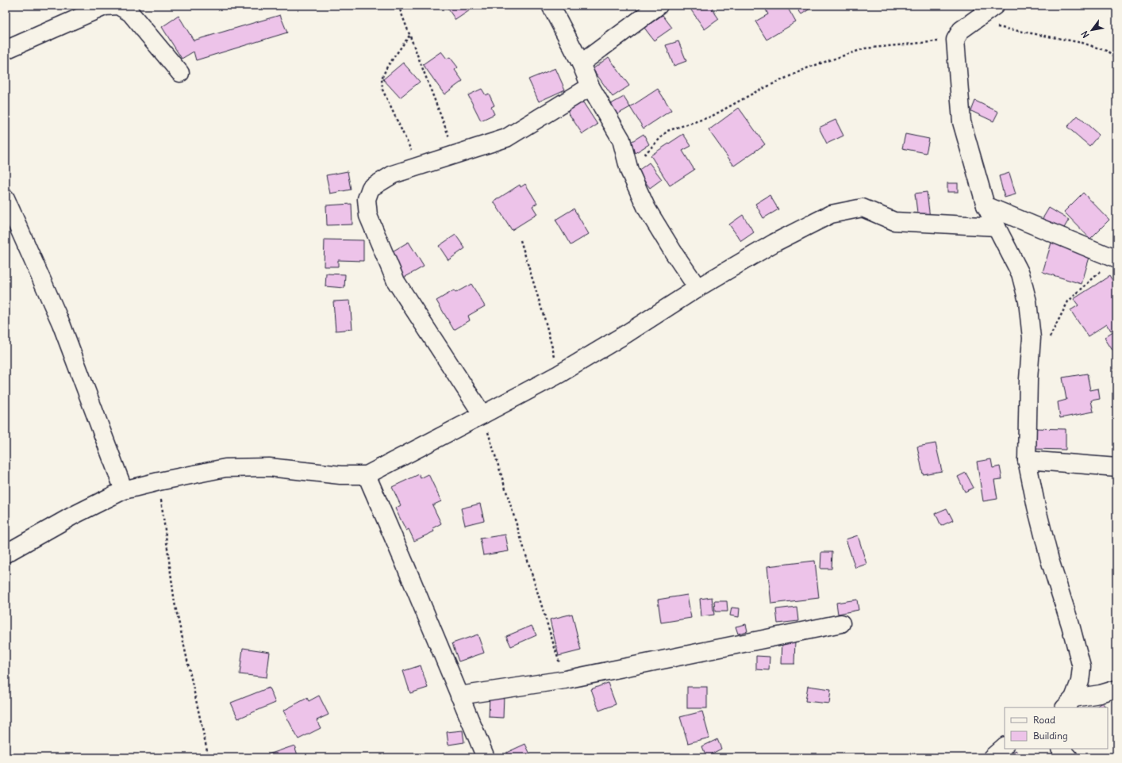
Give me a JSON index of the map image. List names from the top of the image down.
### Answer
{
  "legend": ["Road", "Building"],
  "north": "bottom left"
}
